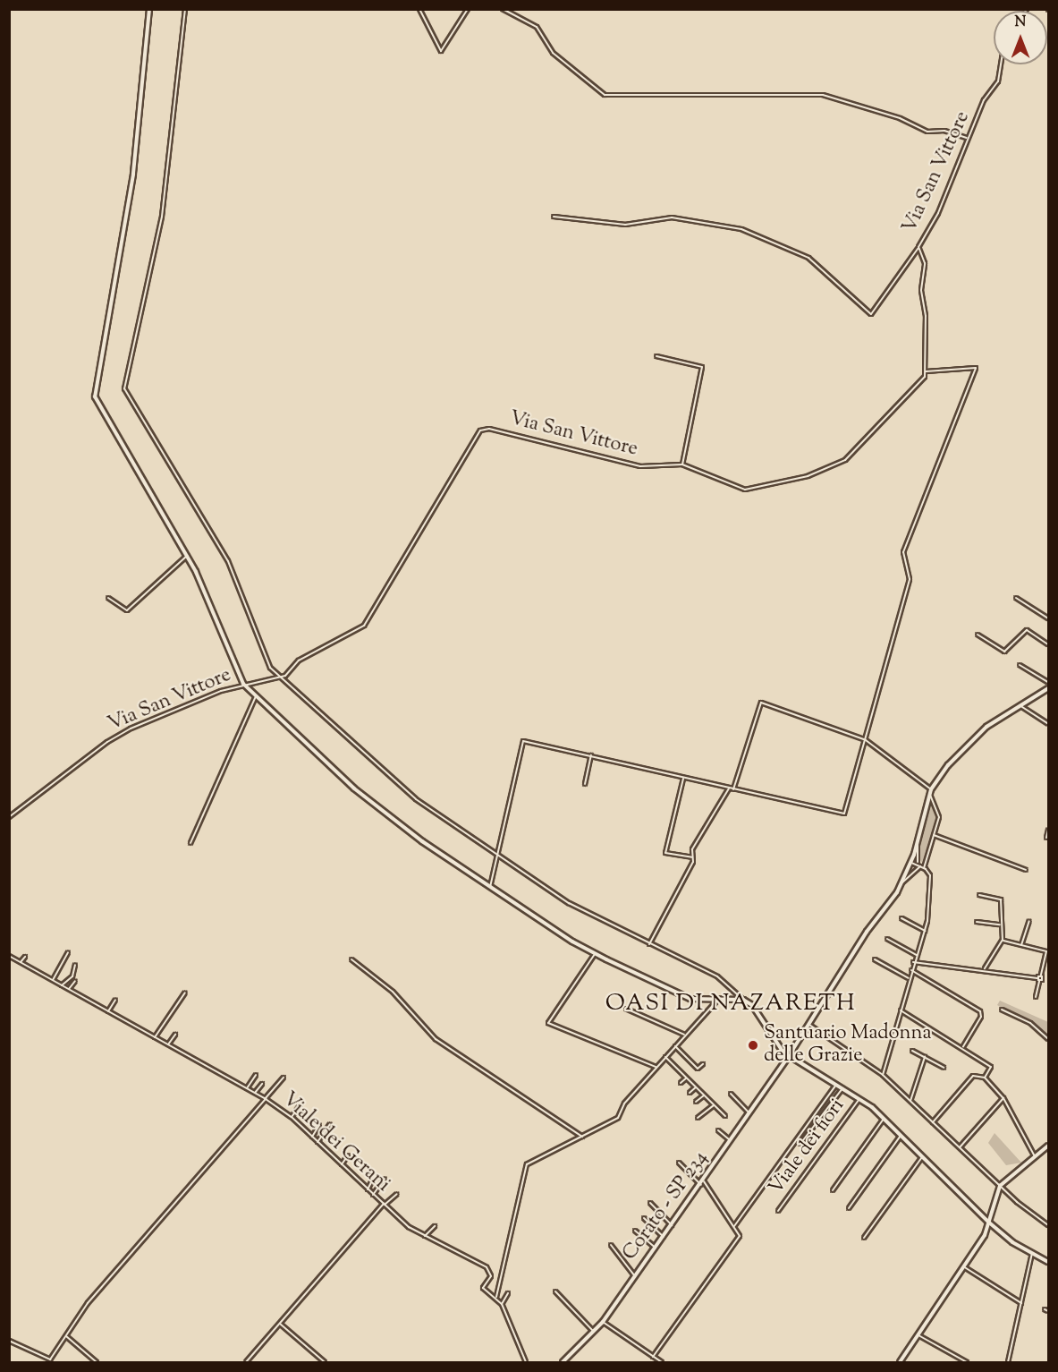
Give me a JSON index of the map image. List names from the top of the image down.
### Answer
{
  "streets": {
    "street": [
      "Via San Vittore",
      "Viale dei Gerani",
      "Viale dei fiori",
      "Corato - SP 234"
    ]
  },
  "districts": ["OASI DI NAZARETH"],
  "places": ["Santuario Madonna delle Grazie"],
  "north": "top"
}
